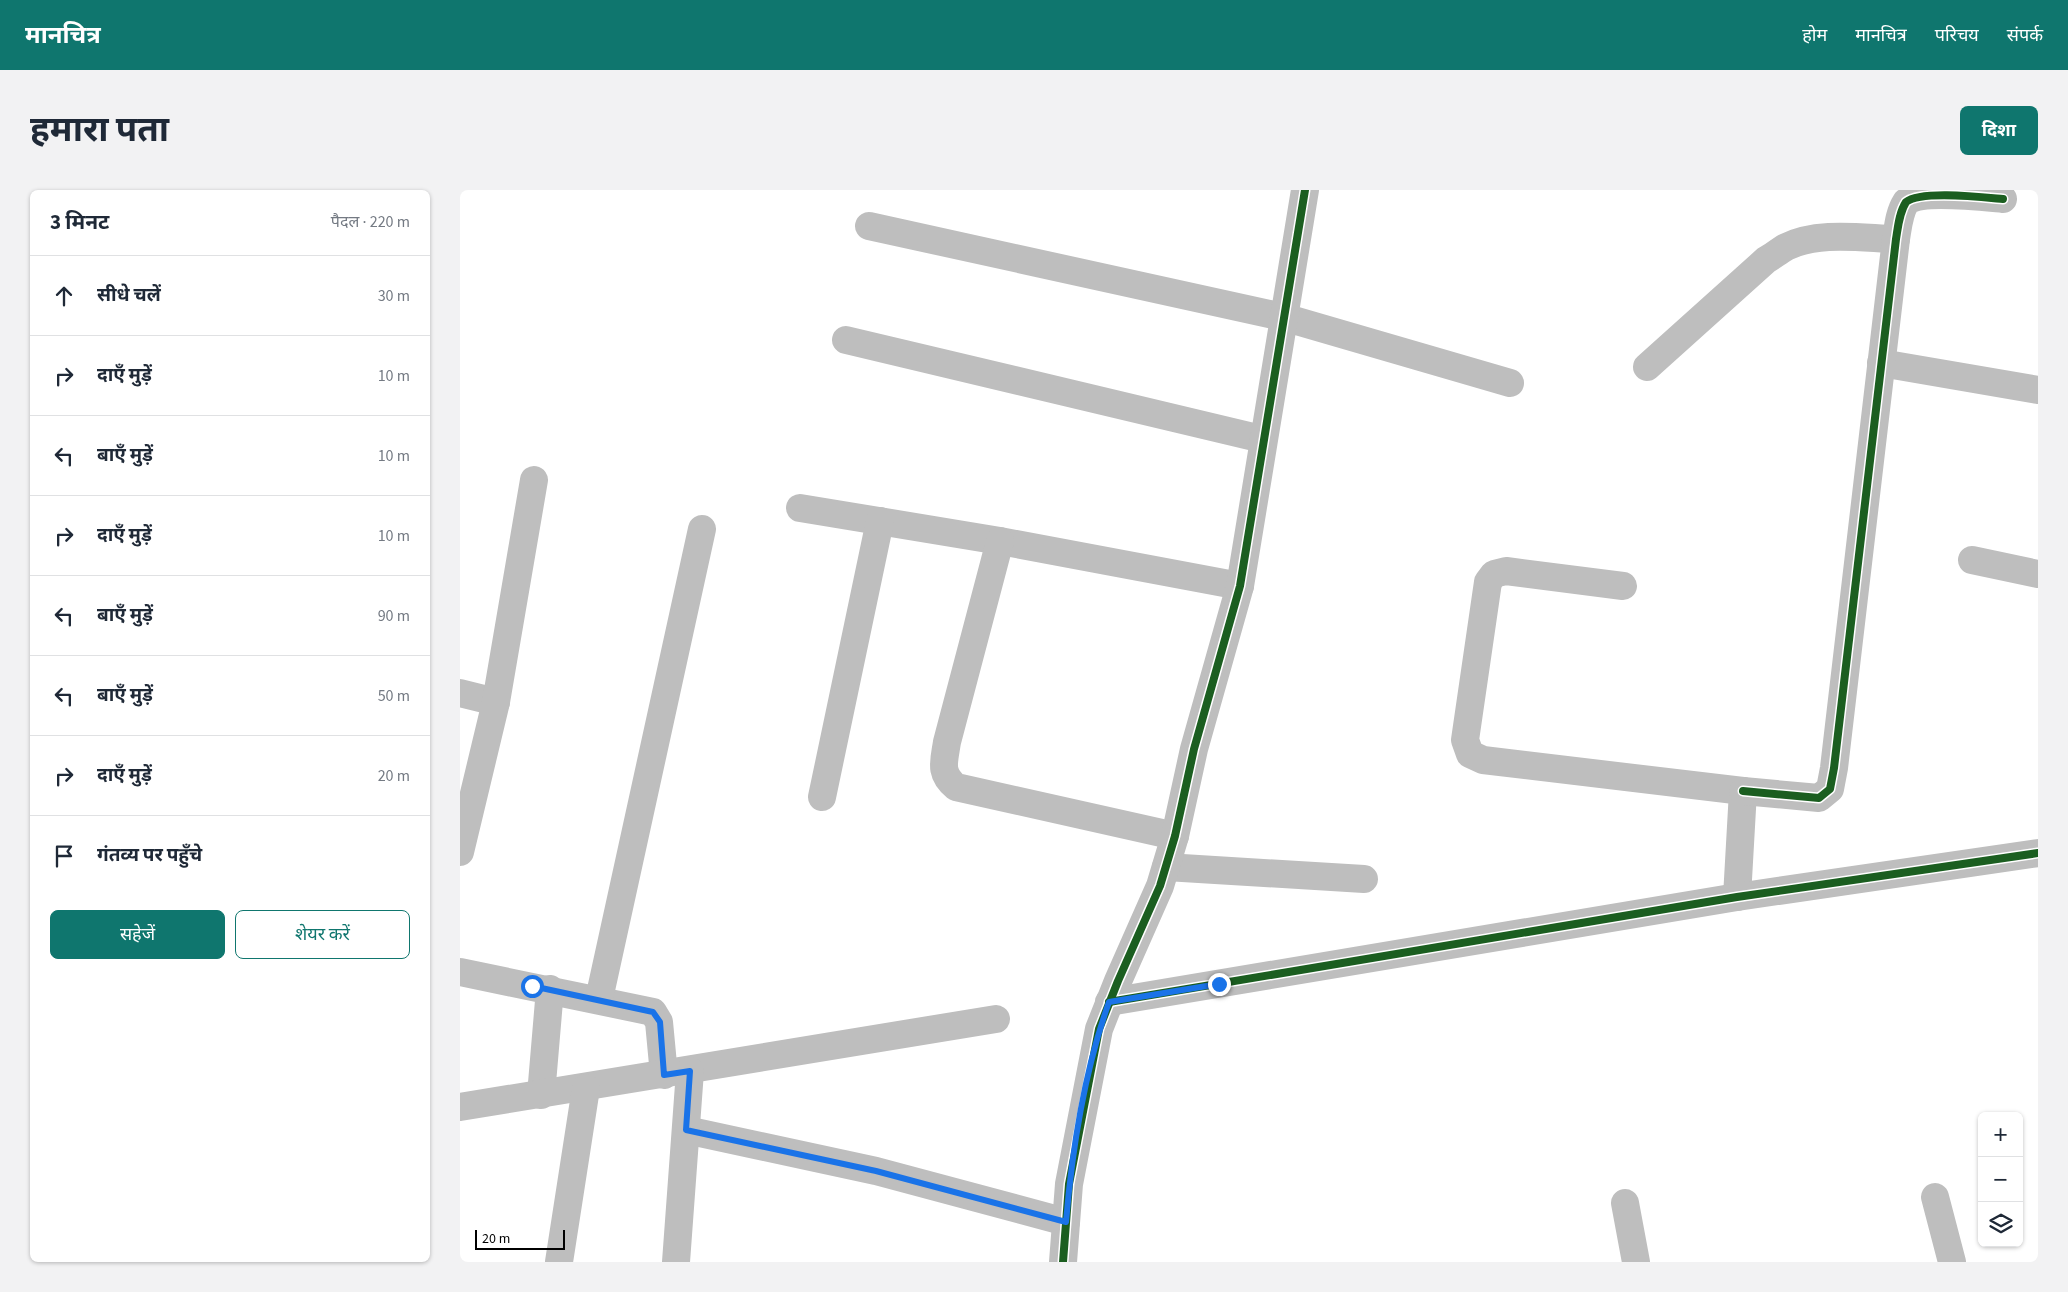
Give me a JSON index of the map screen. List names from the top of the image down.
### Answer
{
  "scale_bar": "20 m",
  "page": {
    "header": "मानचित्र",
    "nav": [
      "होम",
      "मानचित्र",
      "परिचय",
      "संपर्क"
    ],
    "title": "हमारा पता",
    "buttons": [
      "दिशा",
      ["सहेजें", "शेयर करें"]
    ],
    "heading": ["3 मिनट", "पैदल · 220 m"],
    "list": [
      ["सीधे चलें", "30 m"],
      ["दाएँ मुड़ें", "10 m"],
      ["बाएँ मुड़ें", "10 m"],
      ["दाएँ मुड़ें", "10 m"],
      ["बाएँ मुड़ें", "90 m"],
      ["बाएँ मुड़ें", "50 m"],
      ["दाएँ मुड़ें", "20 m"],
      "गंतव्य पर पहुँचे"
    ],
    "map_buttons": ["+", "−"],
    "scale": "20 m"
  }
}
